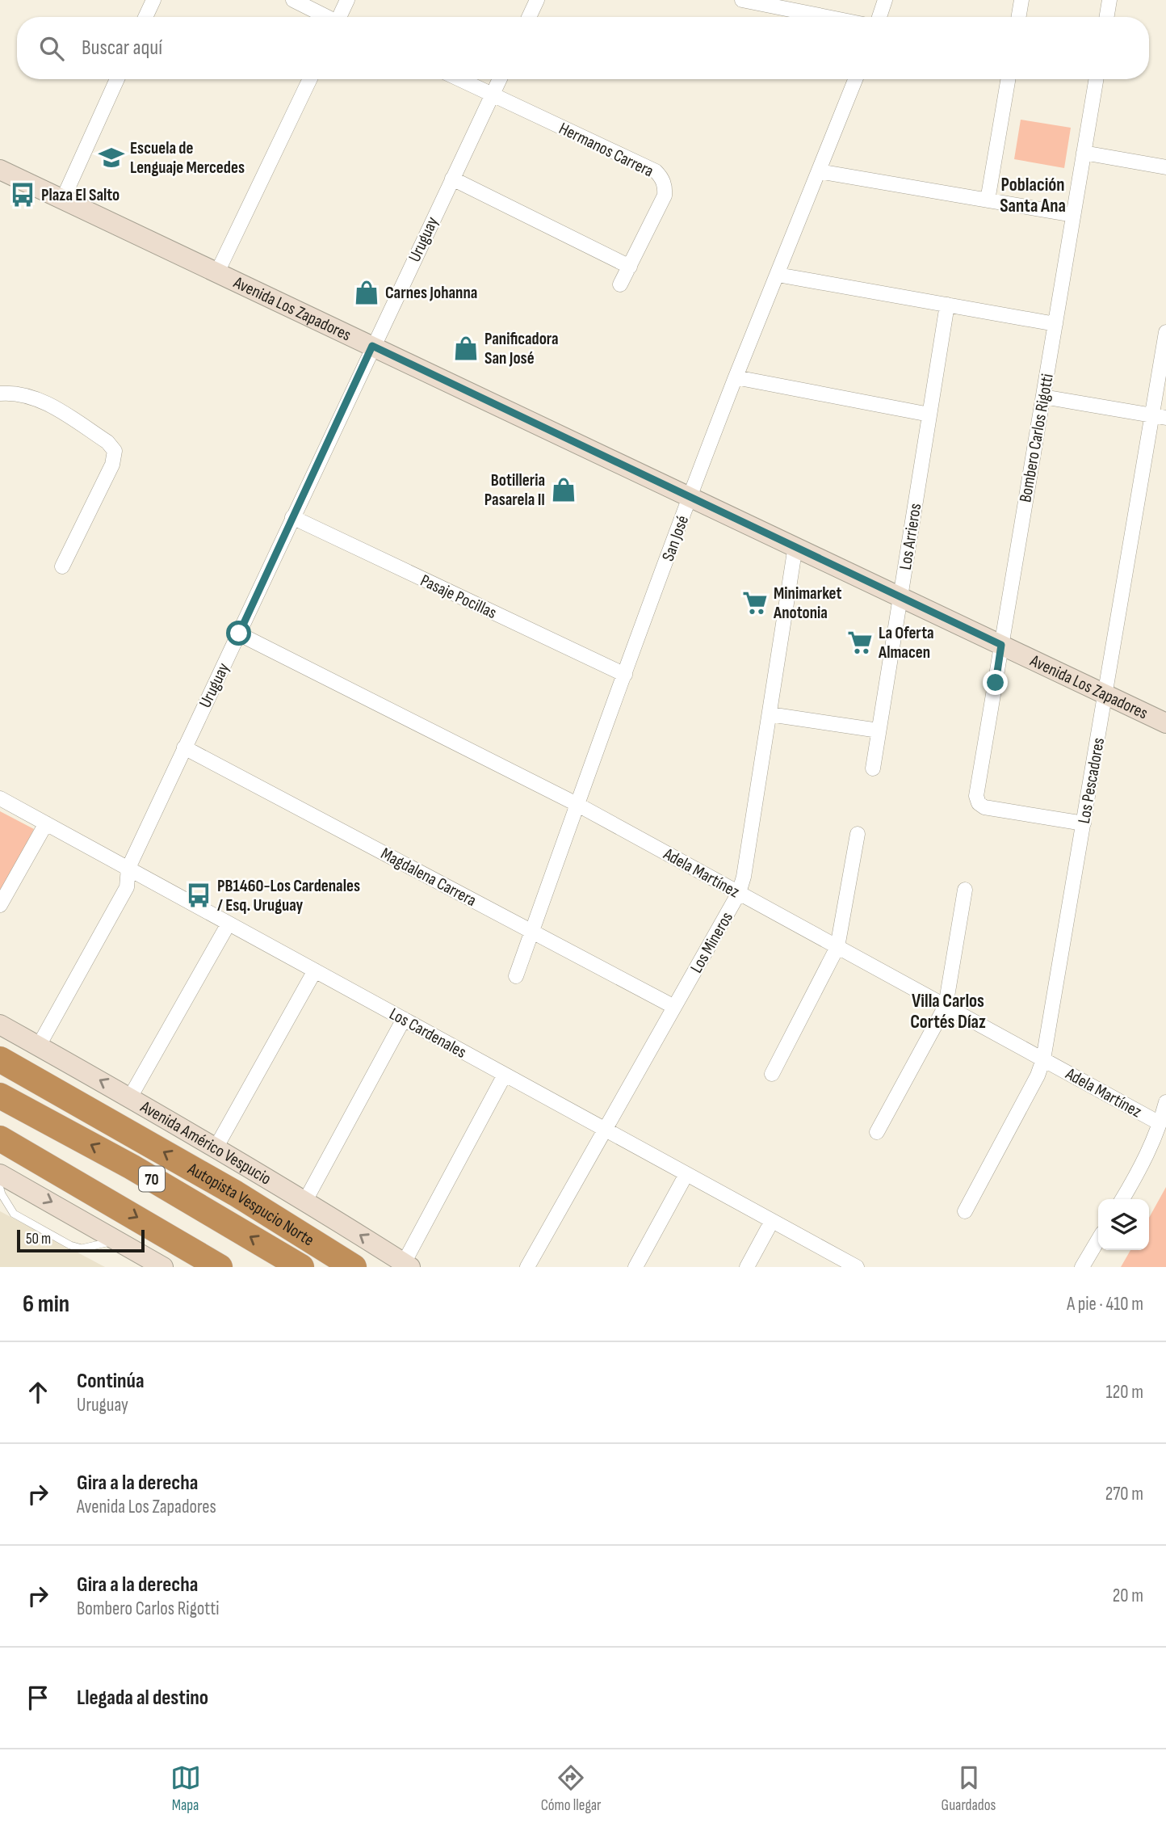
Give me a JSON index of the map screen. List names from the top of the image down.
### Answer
{
  "streets": {
    "highway": ["70", "Autopista Vespucio Norte"],
    "main road": ["Avenida Los Zapadores", "Avenida Américo Vespucio"],
    "street": [
      "Hermanos Carrera",
      "Uruguay",
      "Bombero Carlos Rigotti",
      "Los Arrieros",
      "San José",
      "Pasaje Pocillas",
      "Los Pescadores",
      "Adela Martínez",
      "Magdalena Carrera",
      "Los Mineros",
      "Los Cardenales"
    ]
  },
  "crossings": [
    ["Hermanos Carrera", "Uruguay"],
    ["Uruguay", "Avenida Los Zapadores"],
    ["Uruguay", "Pasaje Pocillas"],
    ["Uruguay", "Adela Martínez"],
    ["Uruguay", "Magdalena Carrera"],
    ["Uruguay", "Los Cardenales"],
    ["Uruguay", "Avenida Américo Vespucio"],
    ["Avenida Los Zapadores", "Bombero Carlos Rigotti"],
    ["Avenida Los Zapadores", "Los Arrieros"],
    ["Avenida Los Zapadores", "San José"],
    ["Avenida Los Zapadores", "Los Pescadores"],
    ["Avenida Los Zapadores", "Los Mineros"],
    ["Bombero Carlos Rigotti", "Los Pescadores"],
    ["San José", "Pasaje Pocillas"],
    ["San José", "Adela Martínez"],
    ["San José", "Magdalena Carrera"],
    ["Los Pescadores", "Adela Martínez"],
    ["Adela Martínez", "Los Mineros"],
    ["Magdalena Carrera", "Los Mineros"],
    ["Los Mineros", "Los Cardenales"]
  ],
  "districts": ["Población Santa Ana", "Villa Carlos Cortés Díaz"],
  "places": {
    "school or university": ["Escuela de Lenguaje Mercedes"],
    "bus stop": ["Plaza El Salto", "PB1460-Los Cardenales / Esq. Uruguay"],
    "shop": ["Carnes Johanna", "Panificadora San José", "Botilleria Pasarela II"],
    "supermarket": ["Minimarket Anotonia", "La Oferta Almacen"]
  },
  "scale_bar": "50 m",
  "page": {
    "search": "Buscar aquí",
    "scale": "50 m",
    "heading": ["6 min", "A pie · 410 m"],
    "list": [
      ["Continúa", "Uruguay", "120 m"],
      ["Gira a la derecha", "Avenida Los Zapadores", "270 m"],
      ["Gira a la derecha", "Bombero Carlos Rigotti", "20 m"],
      "Llegada al destino"
    ],
    "nav": ["Mapa", "Cómo llegar", "Guardados"]
  }
}
